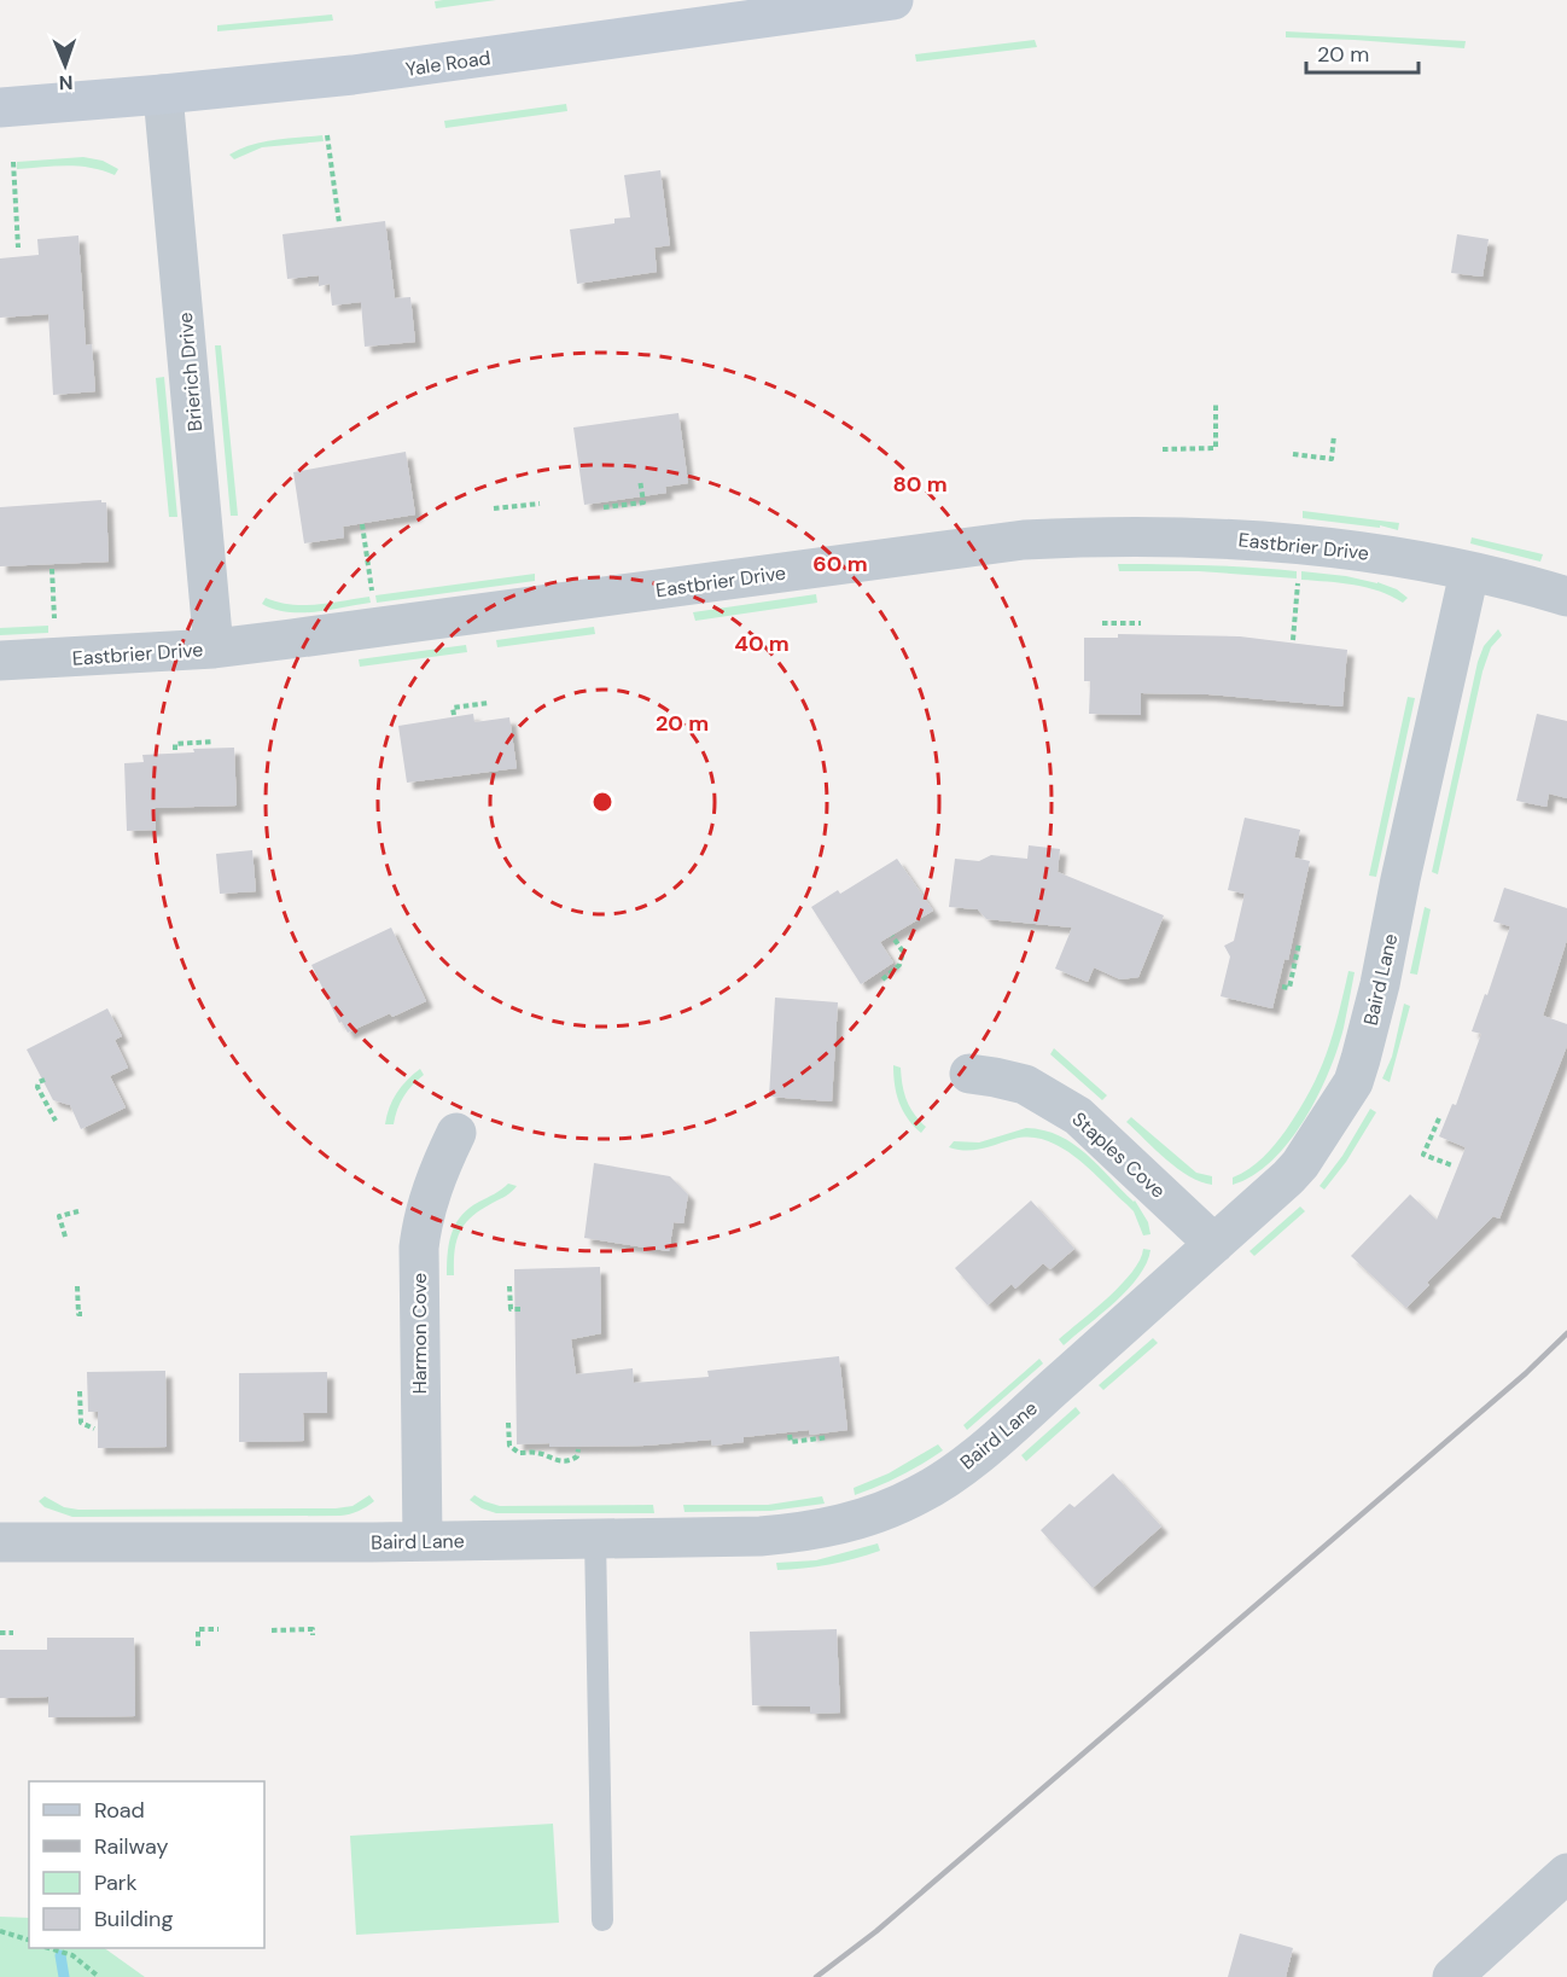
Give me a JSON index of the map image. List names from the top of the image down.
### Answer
{
  "streets": {
    "main road": ["Yale Road"],
    "street": [
      "Brierich Drive",
      "Eastbrier Drive",
      "Baird Lane",
      "Staples Cove",
      "Harmon Cove"
    ]
  },
  "crossings": [
    ["Yale Road", "Brierich Drive"],
    ["Brierich Drive", "Eastbrier Drive"],
    ["Eastbrier Drive", "Baird Lane"],
    ["Baird Lane", "Staples Cove"],
    ["Baird Lane", "Harmon Cove"]
  ],
  "legend": [
    "Road",
    "Railway",
    "Park",
    "Building"
  ],
  "scale_bar": "20 m",
  "north": "bottom",
  "rings": [
    "80 m",
    "60 m",
    "40 m",
    "20 m"
  ]
}
